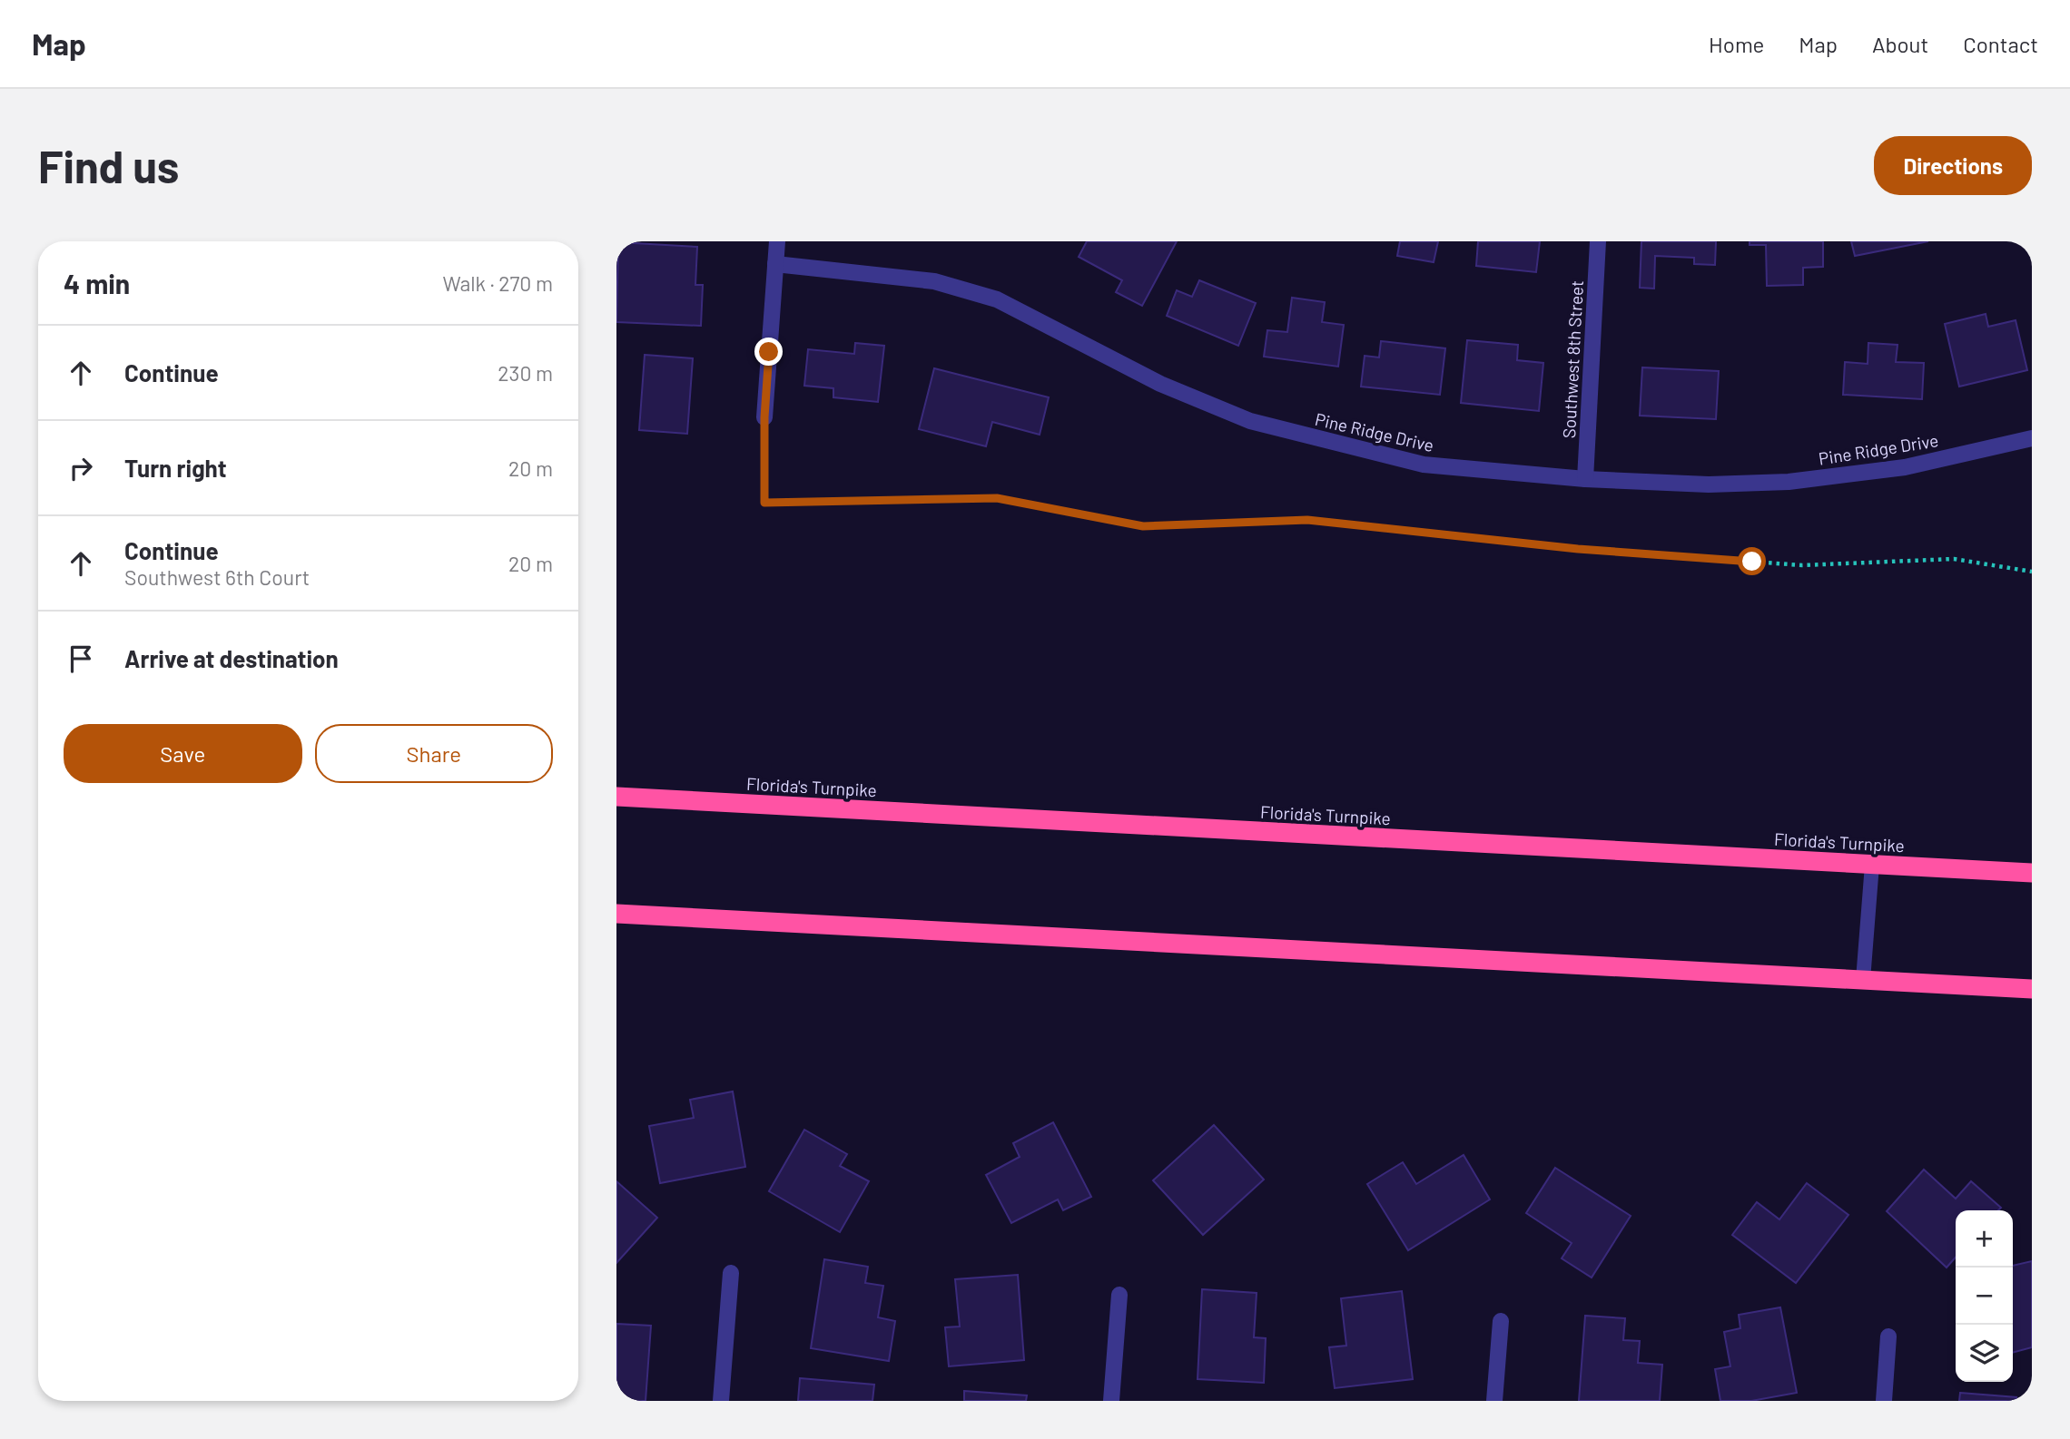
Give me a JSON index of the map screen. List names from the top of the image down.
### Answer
{
  "streets": {
    "highway": ["Florida's Turnpike"],
    "street": ["Southwest 8th Street", "Pine Ridge Drive"]
  },
  "crossings": [
    ["Southwest 8th Street", "Pine Ridge Drive"]
  ],
  "page": {
    "header": "Map",
    "nav": [
      "Home",
      "Map",
      "About",
      "Contact"
    ],
    "buttons": [
      "Directions",
      ["Save", "Share"]
    ],
    "title": "Find us",
    "heading": ["4 min", "Walk · 270 m"],
    "list": [
      ["Continue", "230 m"],
      ["Turn right", "20 m"],
      ["Continue", "Southwest 6th Court", "20 m"],
      "Arrive at destination"
    ],
    "map_buttons": ["+", "−"]
  }
}
